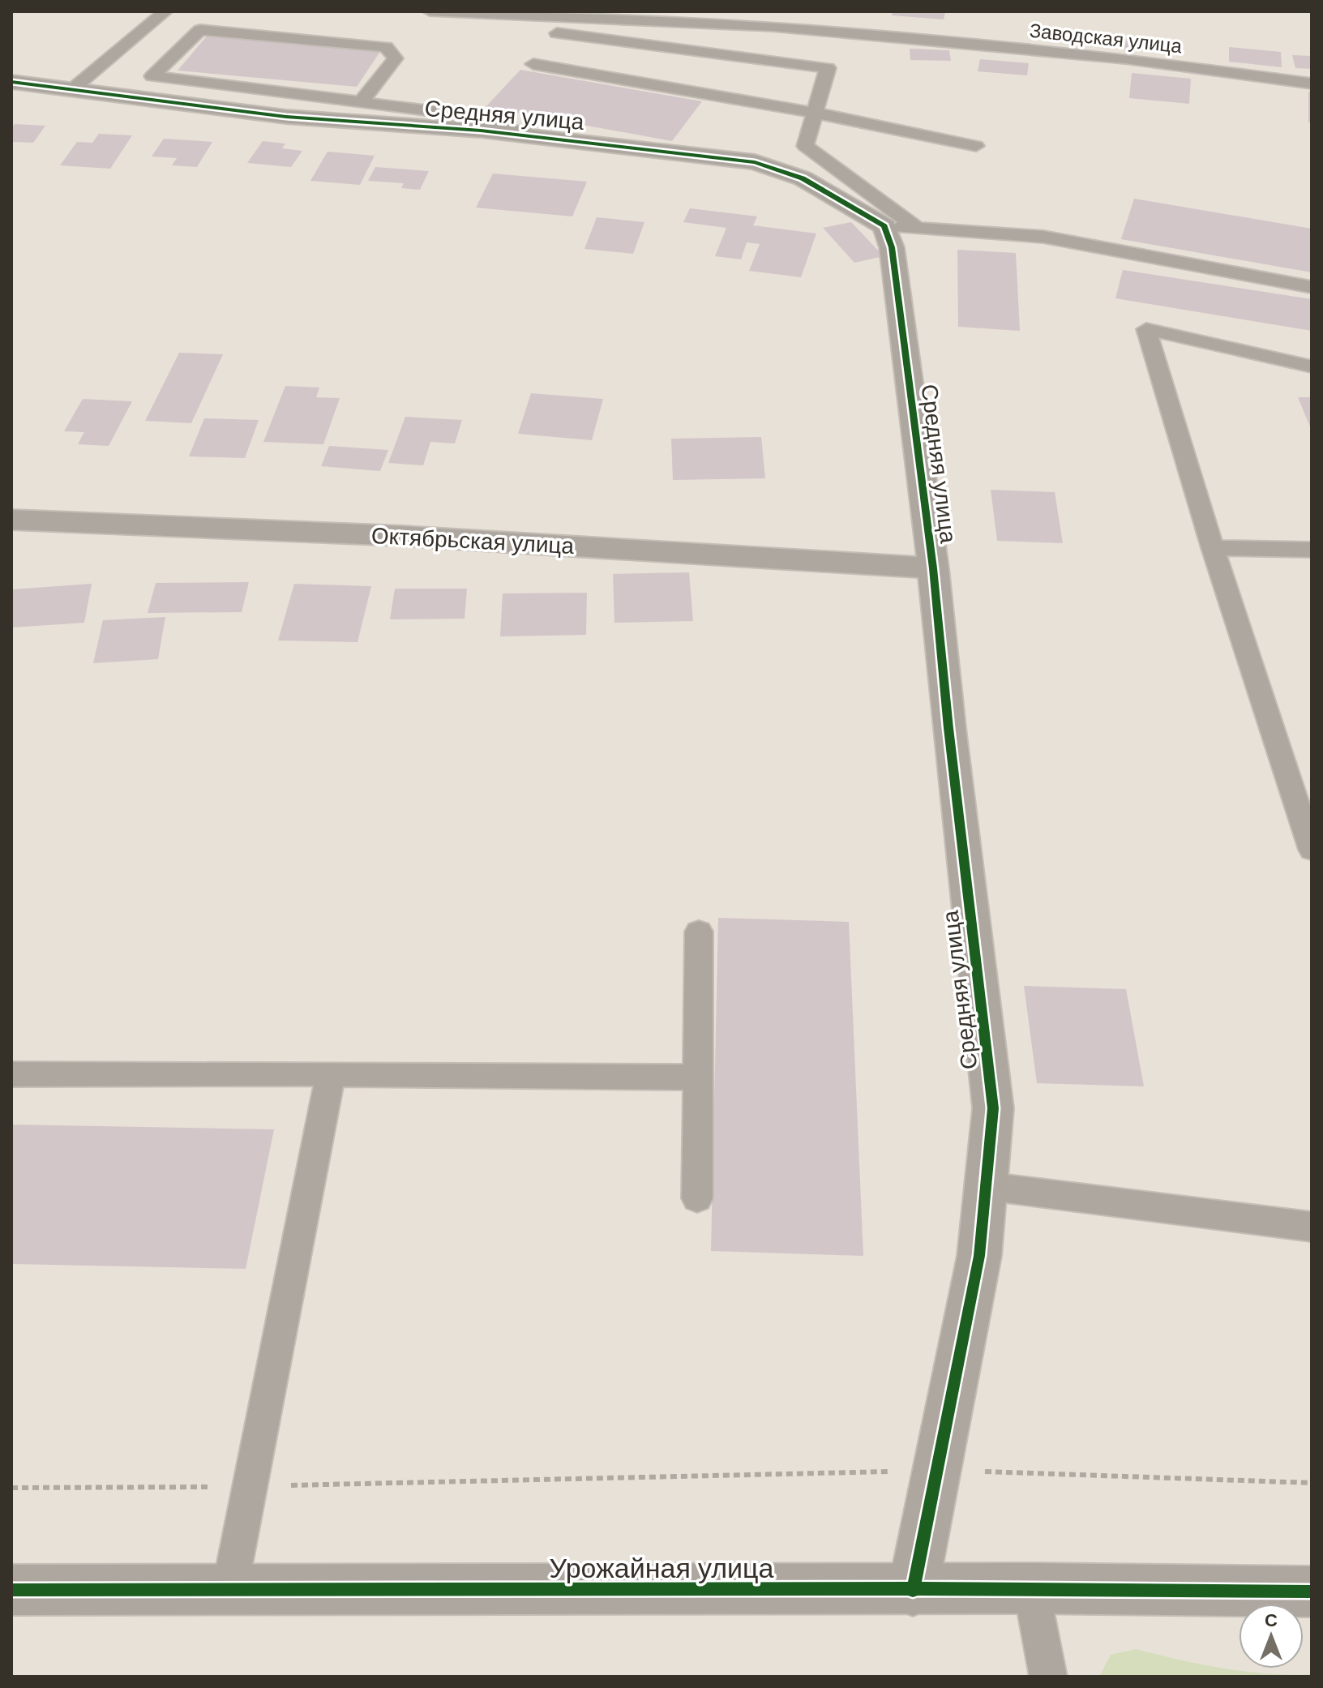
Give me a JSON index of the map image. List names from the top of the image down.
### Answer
{
  "streets": {
    "street": ["Средняя улица", "Октябрьская улица", "Урожайная улица"],
    "lane": ["Заводская улица"]
  },
  "crossings": [
    ["Средняя улица", "Октябрьская улица"],
    ["Средняя улица", "Урожайная улица"]
  ],
  "north": "top"
}
